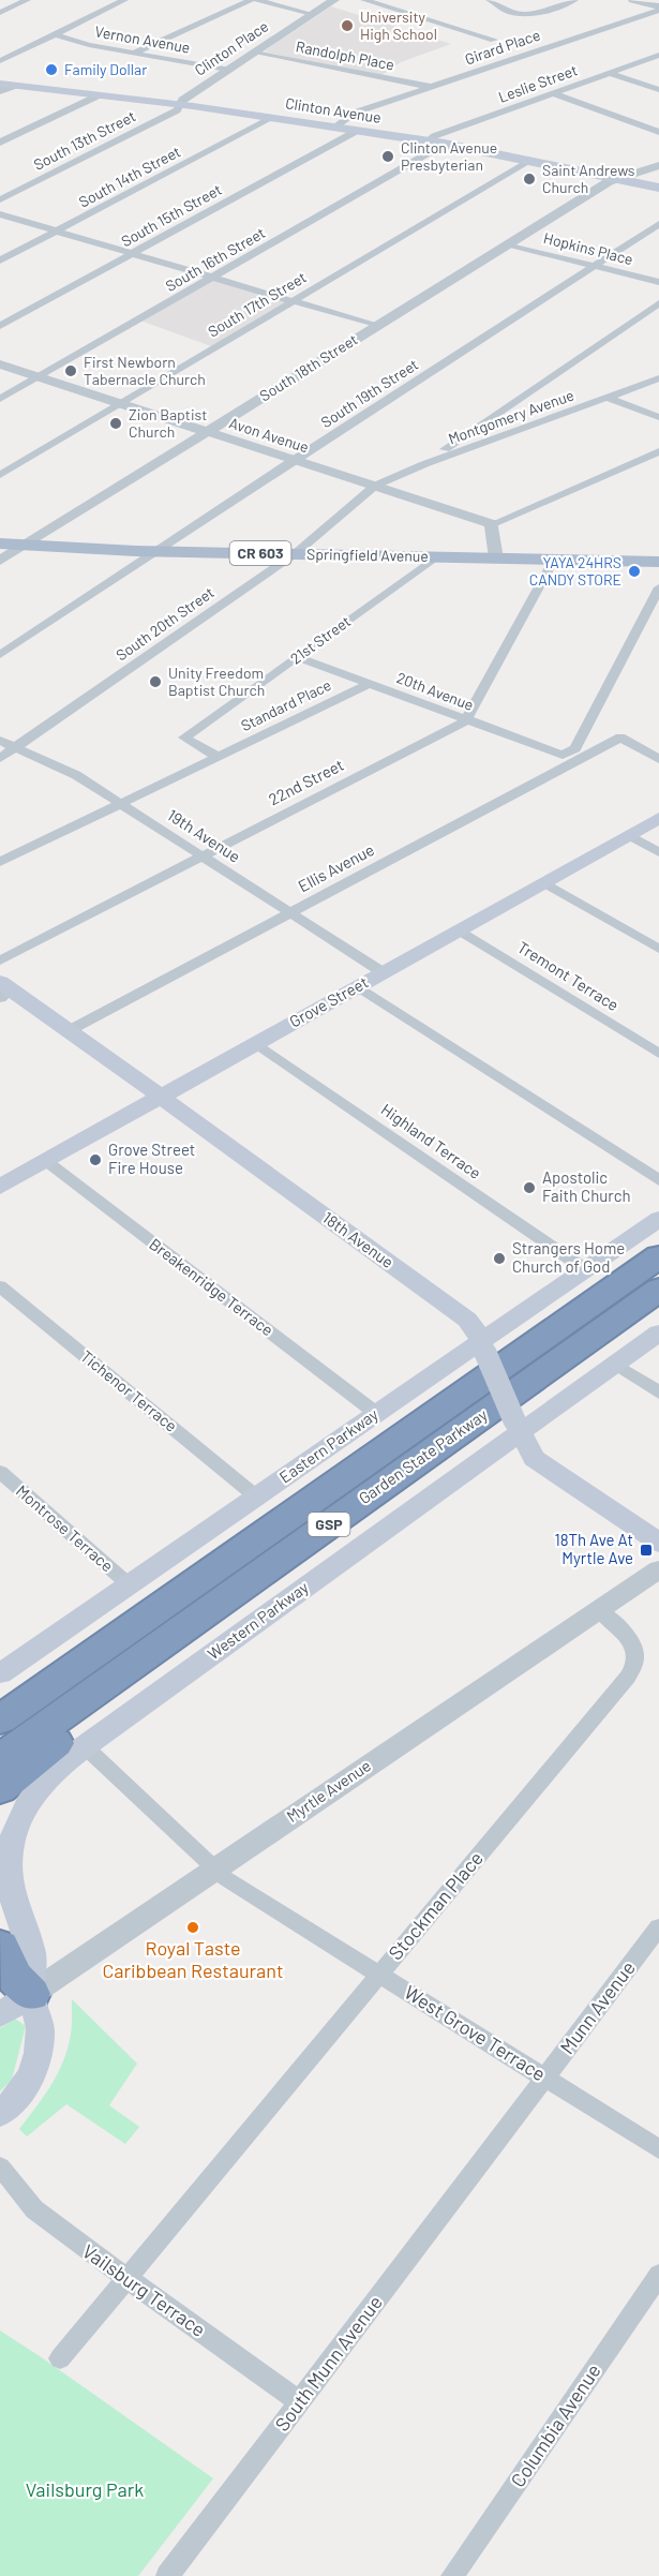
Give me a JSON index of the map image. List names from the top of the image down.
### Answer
{
  "streets": {
    "highway": ["Garden State Parkway", "GSP"],
    "main road": [
      "Clinton Avenue",
      "CR 603",
      "Springfield Avenue",
      "Grove Street",
      "18th Avenue",
      "Eastern Parkway",
      "Western Parkway",
      "Myrtle Avenue"
    ],
    "street": [
      "Vernon Avenue",
      "Girard Place",
      "Clinton Place",
      "Randolph Place",
      "Leslie Street",
      "South 13th Street",
      "South 14th Street",
      "South 15th Street",
      "Hopkins Place",
      "South 16th Street",
      "South 17th Street",
      "South 18th Street",
      "South 19th Street",
      "Montgomery Avenue",
      "Avon Avenue",
      "South 20th Street",
      "21st Street",
      "20th Avenue",
      "Standard Place",
      "22nd Street",
      "19th Avenue",
      "Ellis Avenue",
      "Tremont Terrace",
      "Highland Terrace",
      "Breakenridge Terrace",
      "Tichenor Terrace",
      "Montrose Terrace",
      "Stockman Place",
      "Munn Avenue",
      "West Grove Terrace",
      "Vailsburg Terrace",
      "South Munn Avenue",
      "Columbia Avenue"
    ]
  },
  "crossings": [
    ["Vernon Avenue", "Clinton Place"],
    ["Girard Place", "Randolph Place"],
    ["Girard Place", "Clinton Avenue"],
    ["Clinton Place", "Randolph Place"],
    ["Clinton Place", "Clinton Avenue"],
    ["Clinton Place", "South 13th Street"],
    ["Leslie Street", "Clinton Avenue"],
    ["Clinton Avenue", "South 13th Street"],
    ["Clinton Avenue", "South 14th Street"],
    ["Clinton Avenue", "South 15th Street"],
    ["Clinton Avenue", "South 16th Street"],
    ["Clinton Avenue", "South 17th Street"],
    ["Clinton Avenue", "South 18th Street"],
    ["Hopkins Place", "South 18th Street"],
    ["Hopkins Place", "South 19th Street"],
    ["South 16th Street", "Avon Avenue"],
    ["South 17th Street", "Avon Avenue"],
    ["South 18th Street", "Avon Avenue"],
    ["South 18th Street", "Springfield Avenue"],
    ["South 19th Street", "Avon Avenue"],
    ["South 19th Street", "Springfield Avenue"],
    ["Montgomery Avenue", "Avon Avenue"],
    ["Montgomery Avenue", "South 20th Street"],
    ["Avon Avenue", "South 20th Street"],
    ["Springfield Avenue", "South 20th Street"],
    ["Springfield Avenue", "21st Street"],
    ["South 20th Street", "19th Avenue"],
    ["21st Street", "20th Avenue"],
    ["21st Street", "Standard Place"],
    ["20th Avenue", "Standard Place"],
    ["20th Avenue", "22nd Street"],
    ["22nd Street", "19th Avenue"],
    ["19th Avenue", "Ellis Avenue"],
    ["19th Avenue", "Grove Street"],
    ["Ellis Avenue", "18th Avenue"],
    ["Tremont Terrace", "Grove Street"],
    ["Grove Street", "Highland Terrace"],
    ["Grove Street", "18th Avenue"],
    ["Grove Street", "Breakenridge Terrace"],
    ["Highland Terrace", "Eastern Parkway"],
    ["18th Avenue", "Eastern Parkway"],
    ["18th Avenue", "Western Parkway"],
    ["Breakenridge Terrace", "Eastern Parkway"],
    ["Tichenor Terrace", "Eastern Parkway"],
    ["Eastern Parkway", "Montrose Terrace"],
    ["Western Parkway", "Myrtle Avenue"],
    ["Western Parkway", "West Grove Terrace"],
    ["Myrtle Avenue", "Stockman Place"],
    ["Myrtle Avenue", "West Grove Terrace"],
    ["Stockman Place", "West Grove Terrace"],
    ["Stockman Place", "Vailsburg Terrace"],
    ["Munn Avenue", "West Grove Terrace"],
    ["Munn Avenue", "South Munn Avenue"],
    ["Vailsburg Terrace", "South Munn Avenue"]
  ],
  "parks": ["Vailsburg Park"],
  "places": {
    "other": [
      "University High School",
      "Family Dollar",
      "Clinton Avenue Presbyterian",
      "Saint Andrews Church",
      "First Newborn Tabernacle Church",
      "Zion Baptist Church",
      "YAYA 24HRS CANDY STORE",
      "Unity Freedom Baptist Church",
      "Grove Street Fire House",
      "Apostolic Faith Church",
      "Strangers Home Church of God",
      "Royal Taste Caribbean Restaurant"
    ],
    "transit": ["18Th Ave At Myrtle Ave"]
  }
}
